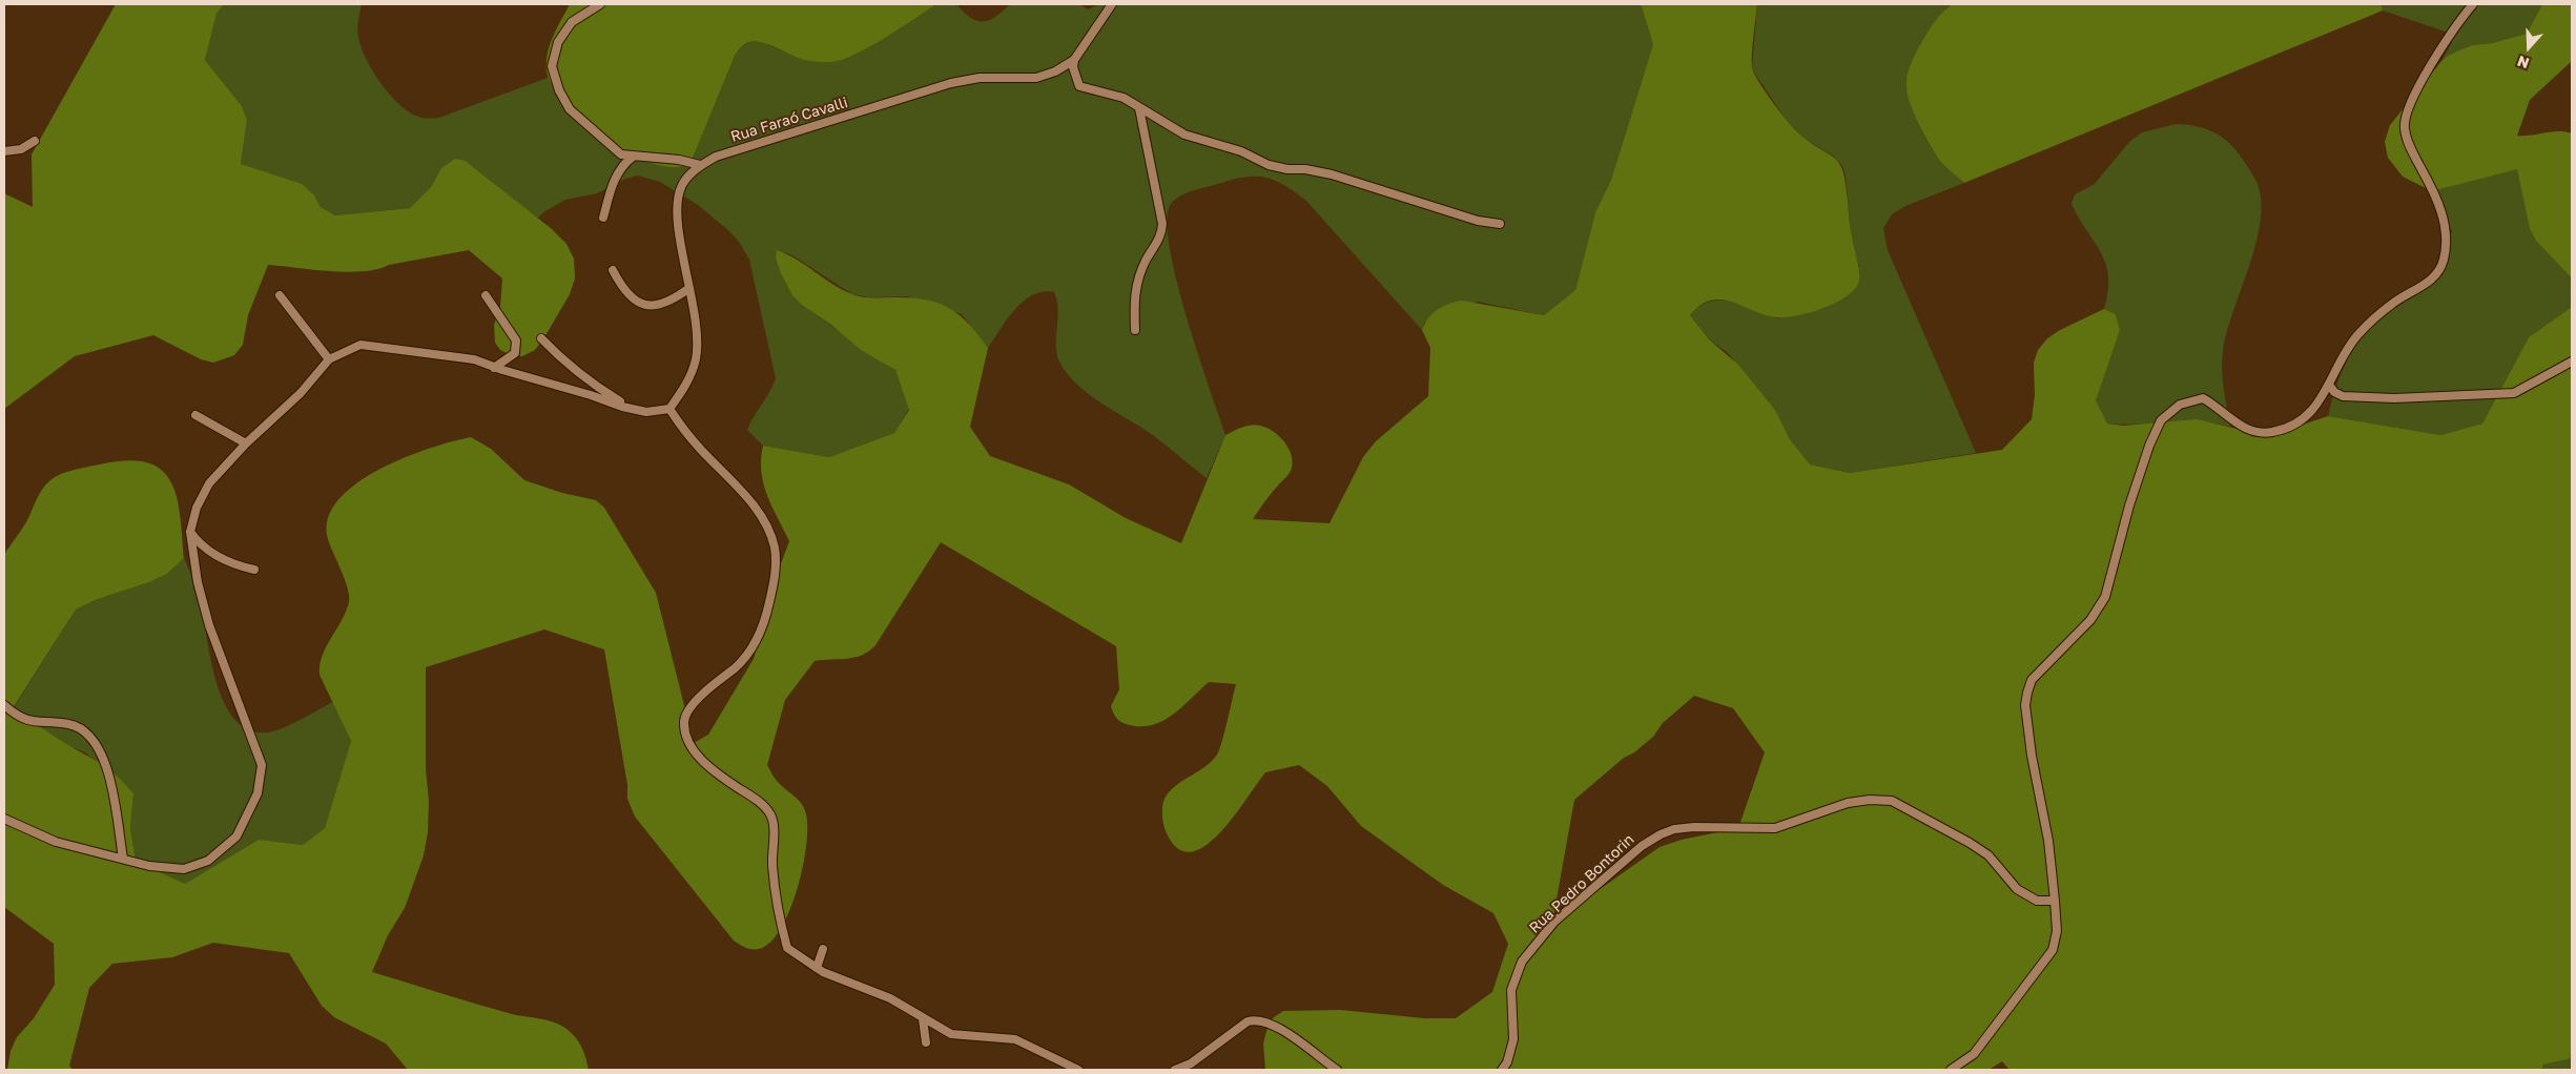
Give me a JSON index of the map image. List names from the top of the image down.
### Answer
{
  "streets": {
    "street": ["Rua Faraó Cavalli", "Rua Pedro Bontorin"]
  },
  "north": "bottom"
}
